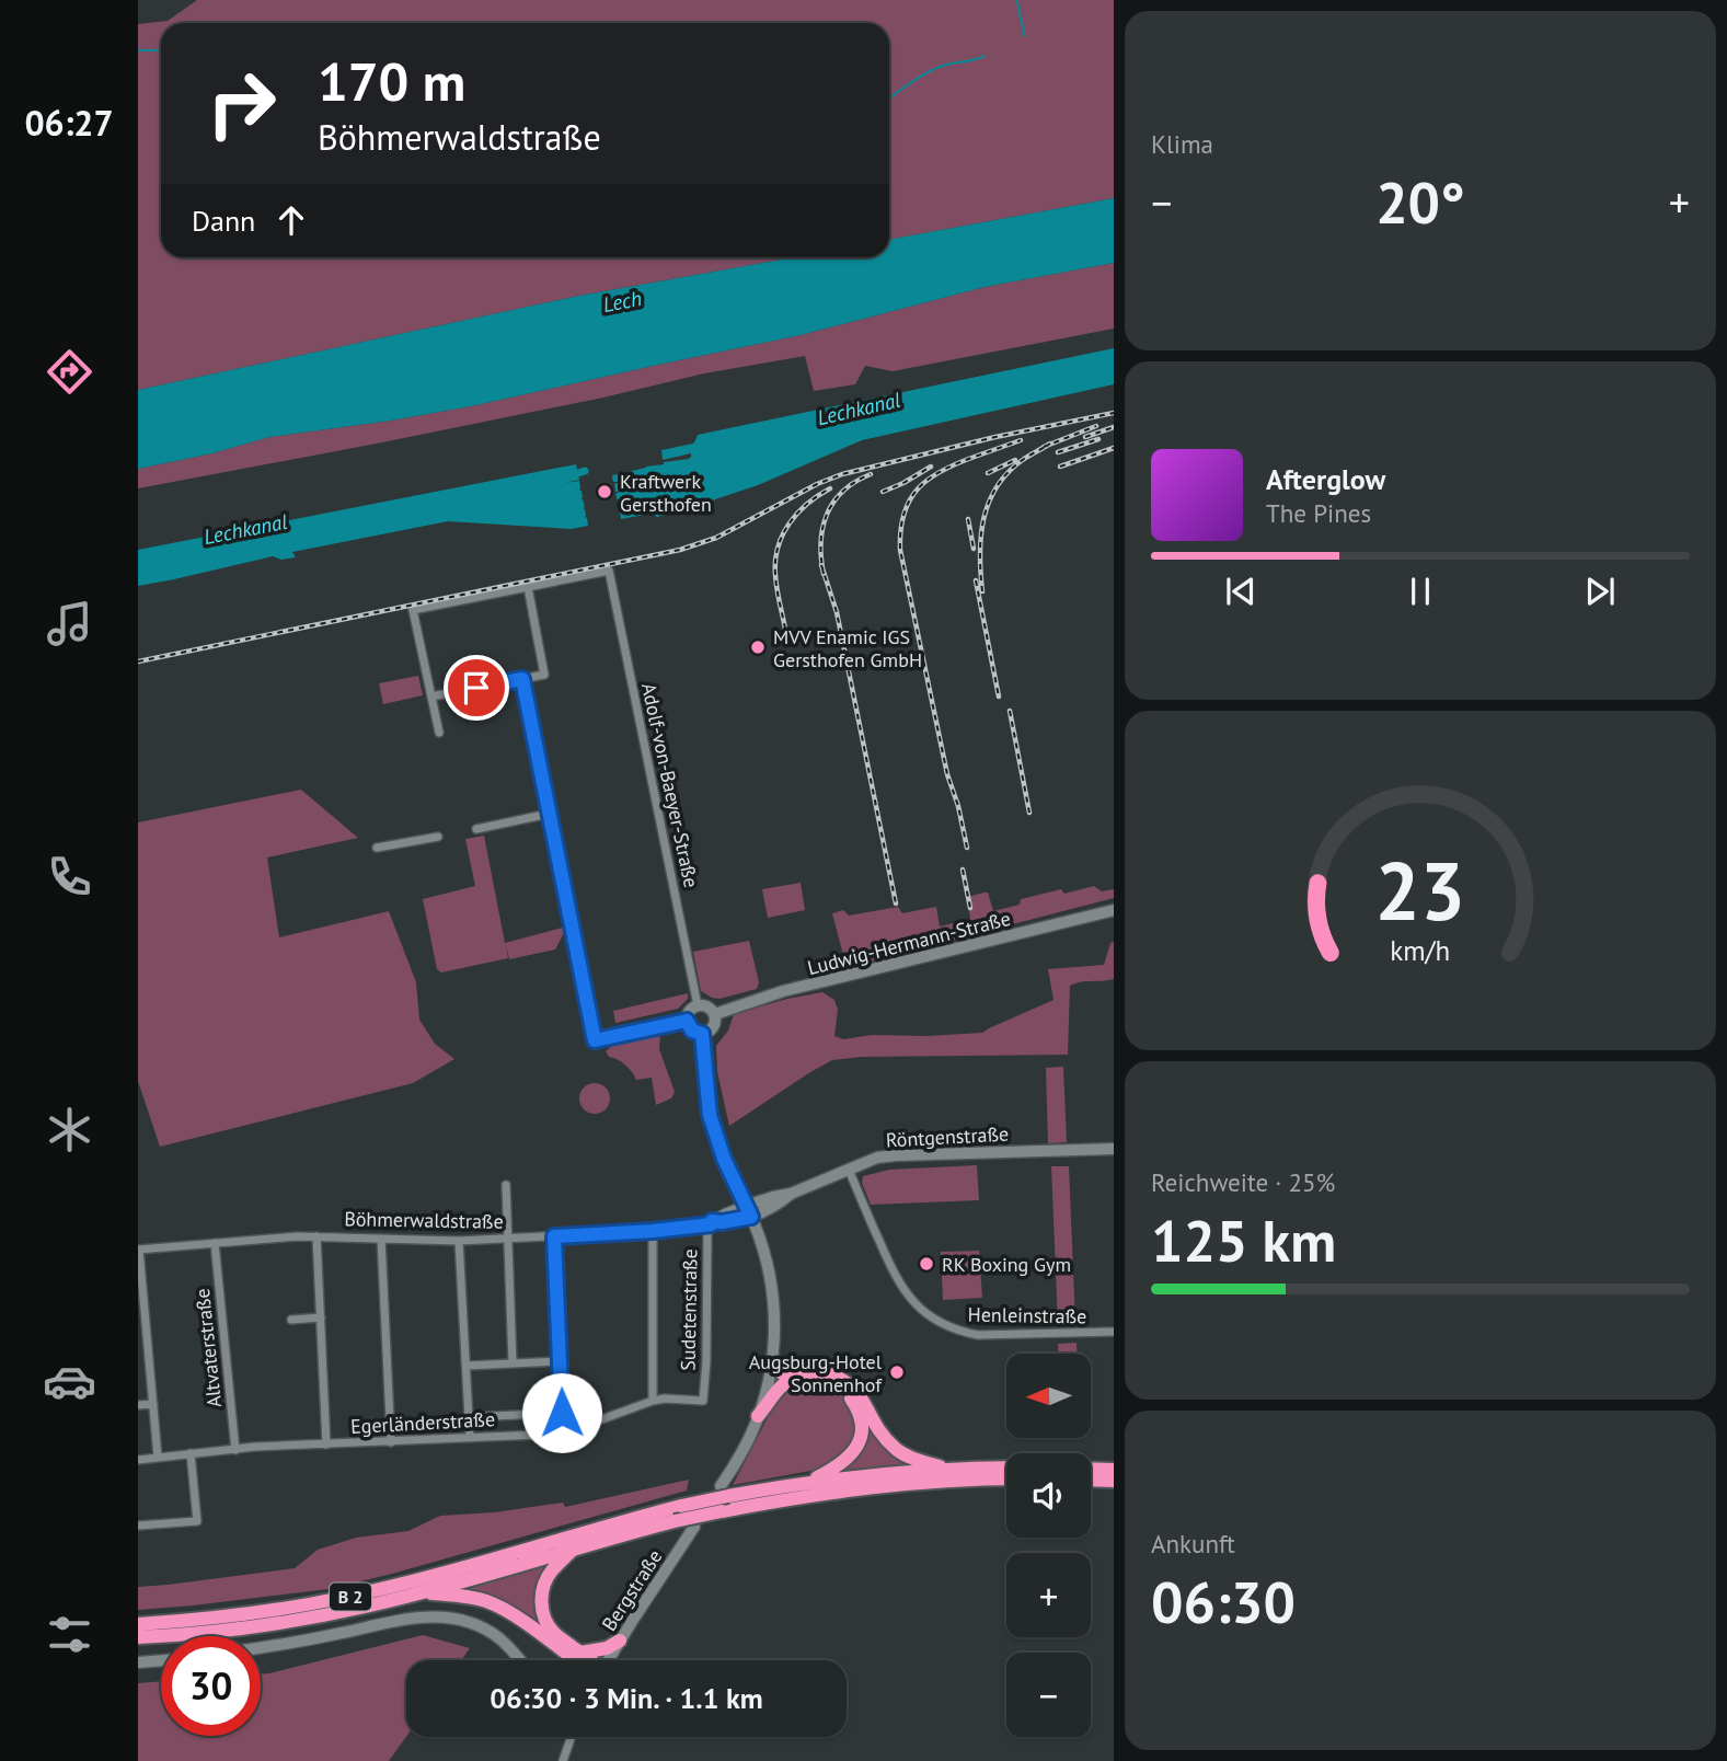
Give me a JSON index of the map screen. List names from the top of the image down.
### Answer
{
  "streets": {
    "highway": ["B 2"],
    "street": [
      "Adolf-von-Baeyer-Straße",
      "Ludwig-Hermann-Straße",
      "Röntgenstraße",
      "Böhmerwaldstraße",
      "Sudetenstraße",
      "Henleinstraße",
      "Altvaterstraße",
      "Egerländerstraße",
      "Bergstraße"
    ]
  },
  "crossings": [
    ["Adolf-von-Baeyer-Straße", "Ludwig-Hermann-Straße"],
    ["Röntgenstraße", "Henleinstraße"],
    ["Böhmerwaldstraße", "Sudetenstraße"],
    ["Böhmerwaldstraße", "Altvaterstraße"],
    ["Sudetenstraße", "Egerländerstraße"],
    ["Altvaterstraße", "Egerländerstraße"]
  ],
  "water": ["Lech", "Lechkanal"],
  "places": [
    "Kraftwerk Gersthofen",
    "MVV Enamic IGS Gersthofen GmbH",
    "RK Boxing Gym",
    "Augsburg-Hotel Sonnenhof"
  ],
  "north": "left",
  "page": {
    "tabs": "06:27",
    "tile": [
      "Klima",
      ["Reichweite · 25%", "125 km"],
      ["Ankunft", "06:30"]
    ],
    "turn": ["170 m", "Böhmerwaldstraße"],
    "heat": ["−", "20°", "+"],
    "then": "Dann",
    "song": ["Afterglow", "The Pines"],
    "map_buttons": ["+", "−"],
    "limit": "30",
    "trip": "06:30 · 3 Min. · 1.1 km",
    "gauge": ["23", "km/h"]
  }
}
